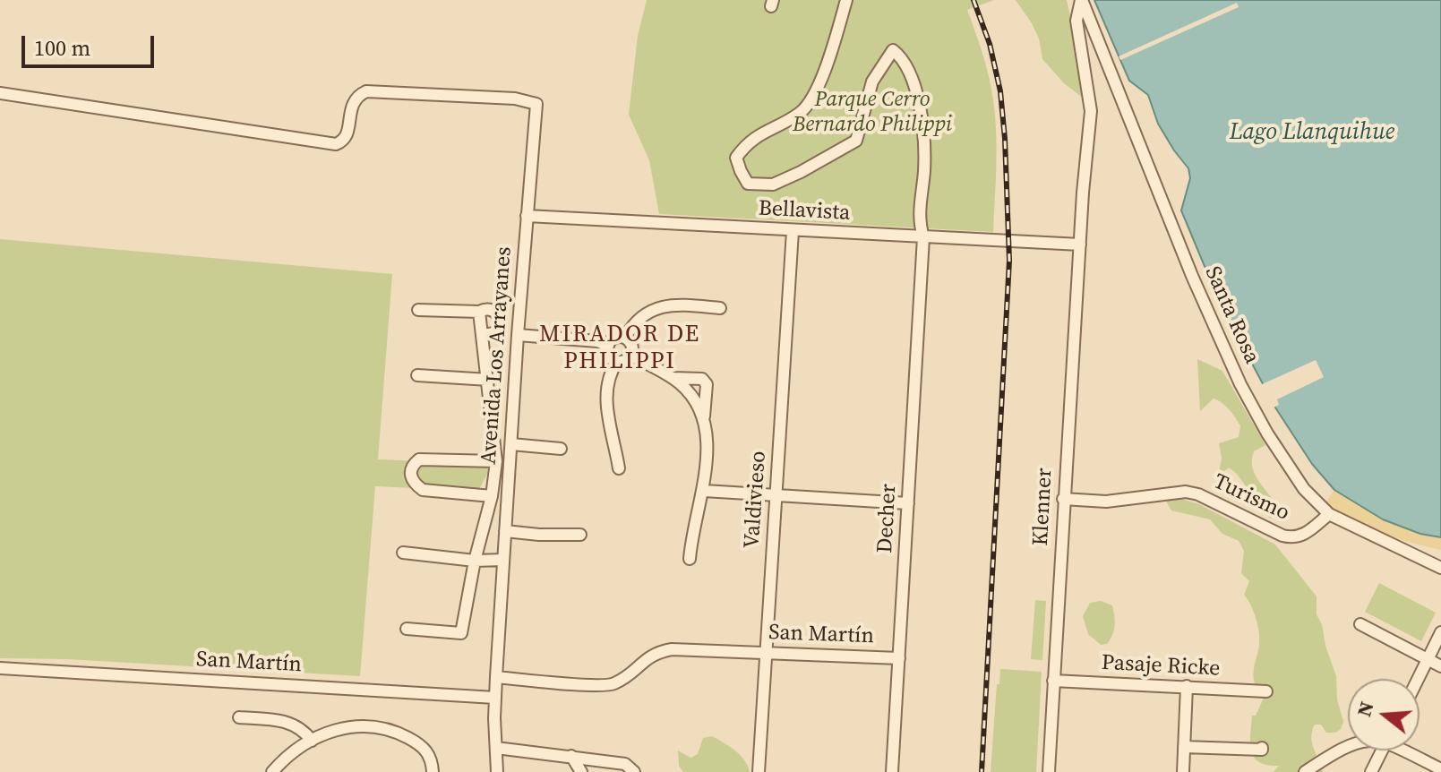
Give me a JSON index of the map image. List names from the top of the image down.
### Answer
{
  "streets": {
    "street": [
      "Bellavista",
      "Santa Rosa",
      "Avenida Los Arrayanes",
      "Turismo",
      "Valdivieso",
      "Klenner",
      "Decher",
      "San Martín",
      "Pasaje Ricke"
    ]
  },
  "crossings": [
    ["Bellavista", "Avenida Los Arrayanes"],
    ["Bellavista", "Valdivieso"],
    ["Bellavista", "Klenner"],
    ["Bellavista", "Decher"],
    ["Santa Rosa", "Turismo"],
    ["Santa Rosa", "Klenner"],
    ["Avenida Los Arrayanes", "San Martín"],
    ["Turismo", "Klenner"],
    ["Valdivieso", "San Martín"],
    ["Klenner", "Pasaje Ricke"],
    ["Decher", "San Martín"]
  ],
  "districts": ["MIRADOR DE PHILIPPI"],
  "water": ["Lago Llanquihue"],
  "parks": ["Parque Cerro Bernardo Philippi"],
  "scale_bar": "100 m",
  "north": "left"
}
